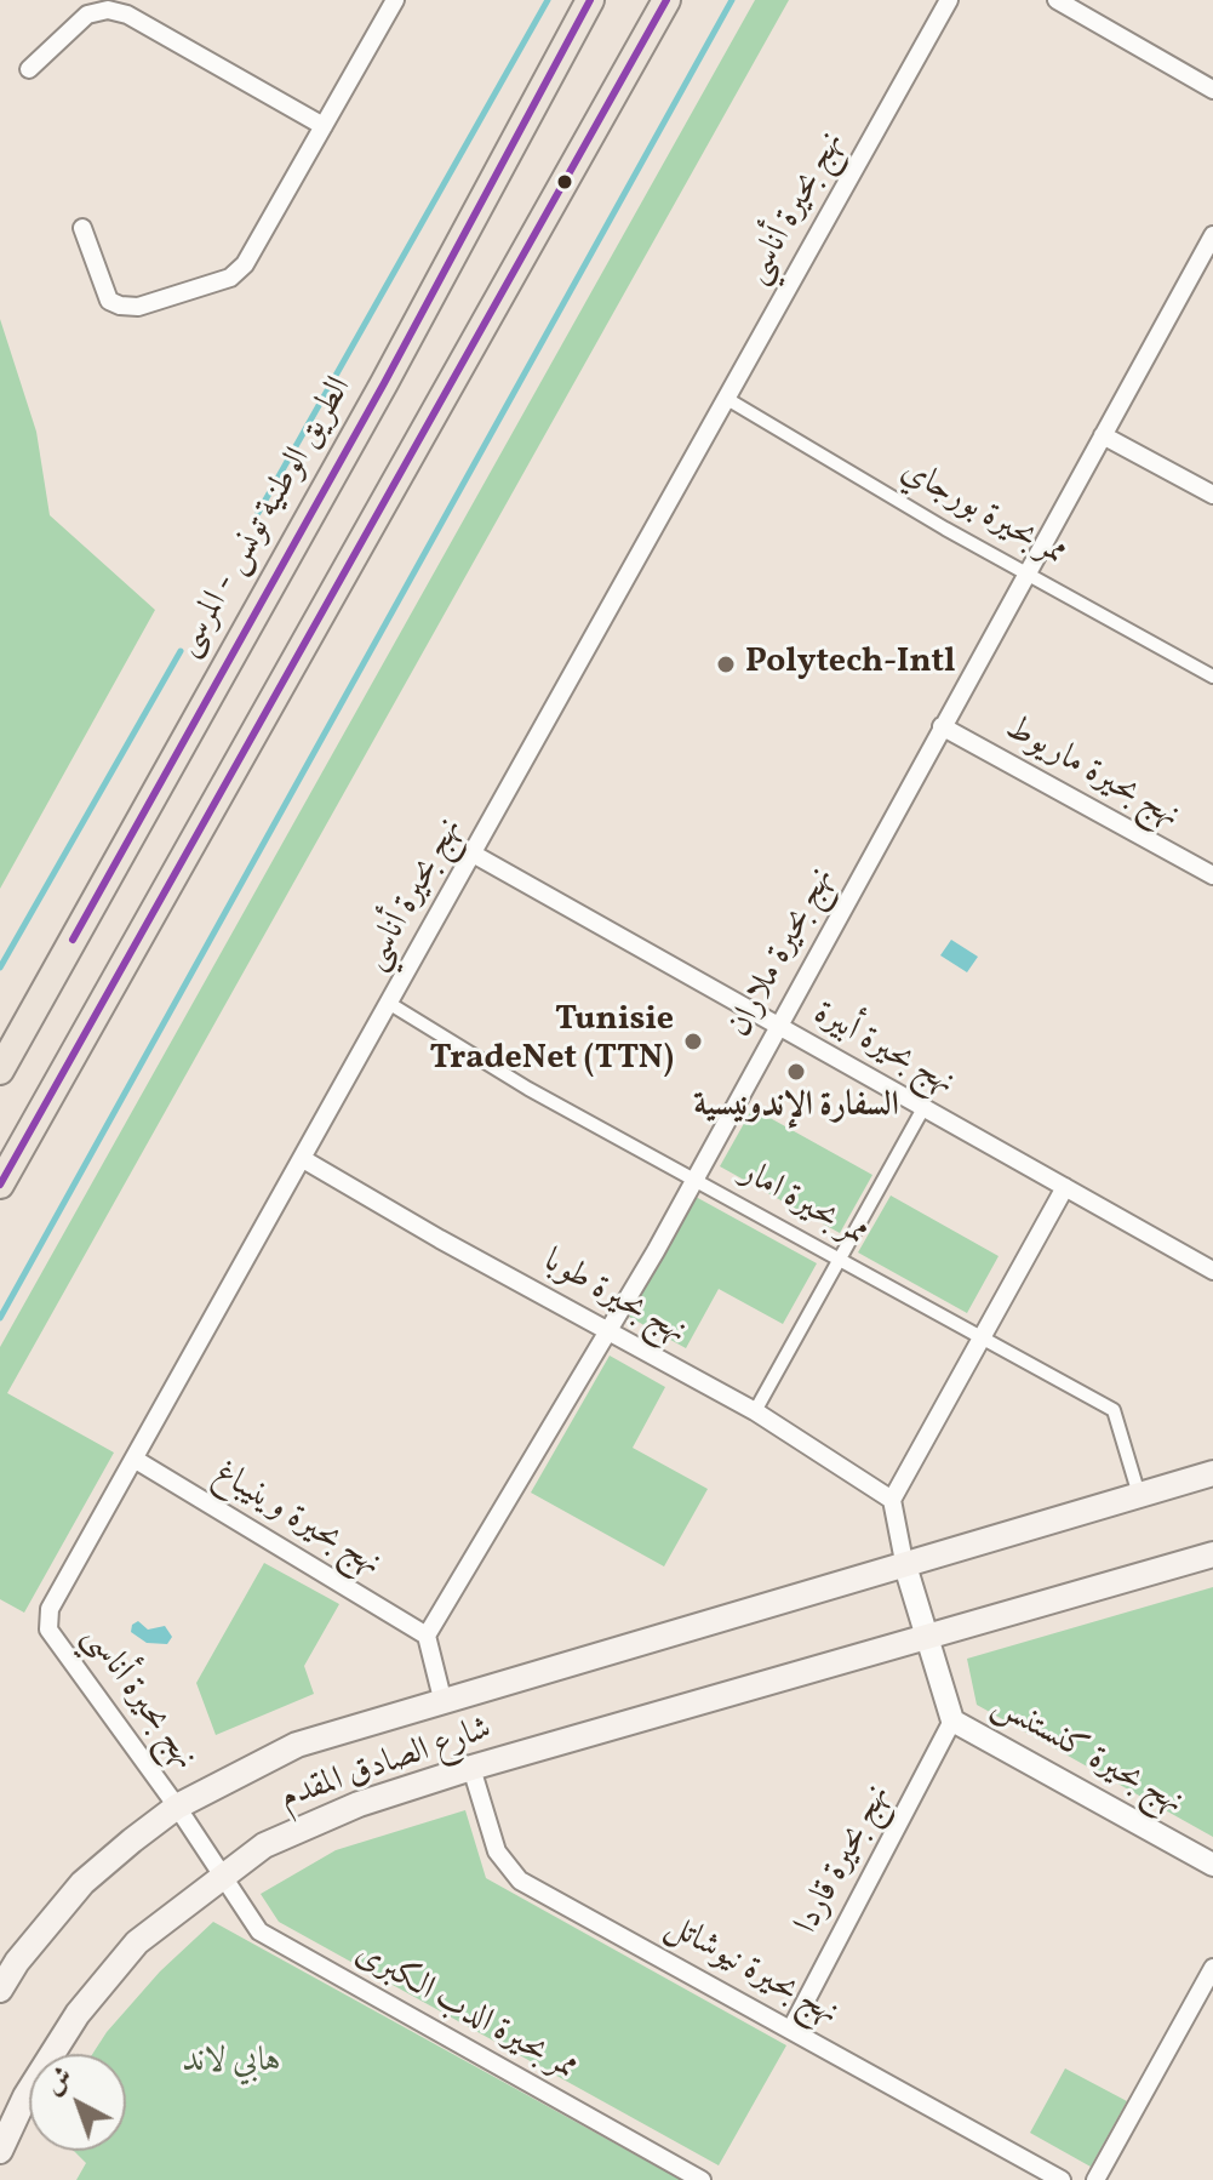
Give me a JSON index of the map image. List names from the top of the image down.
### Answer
{
  "streets": {
    "highway": ["الطريق الوطنية تونس - المرسى"],
    "main road": ["شارع الصادق المقدم"],
    "street": [
      "نهج بحيرة أناسي",
      "ممر بحيرة بورجاي",
      "نهج بحيرة ماريوط",
      "نهج بحيرة ملاران",
      "نهج بحيرة أبيرة",
      "ممر بحيرة امار",
      "نهج بحيرة طوبا",
      "نهج بحيرة وينيباغ",
      "نهج بحيرة كنستنس",
      "نهج بحيرة قاردا",
      "نهج بحيرة نيوشاتل",
      "ممر بحيرة الدب الكبرى"
    ]
  },
  "crossings": [
    ["نهج بحيرة أناسي", "ممر بحيرة بورجاي"],
    ["نهج بحيرة أناسي", "نهج بحيرة أبيرة"],
    ["نهج بحيرة أناسي", "ممر بحيرة امار"],
    ["نهج بحيرة أناسي", "نهج بحيرة طوبا"],
    ["نهج بحيرة أناسي", "نهج بحيرة وينيباغ"],
    ["نهج بحيرة أناسي", "شارع الصادق المقدم"],
    ["نهج بحيرة أناسي", "ممر بحيرة الدب الكبرى"],
    ["ممر بحيرة بورجاي", "نهج بحيرة ملاران"],
    ["نهج بحيرة ماريوط", "نهج بحيرة ملاران"],
    ["نهج بحيرة ملاران", "نهج بحيرة أبيرة"],
    ["نهج بحيرة ملاران", "ممر بحيرة امار"],
    ["نهج بحيرة ملاران", "نهج بحيرة طوبا"],
    ["نهج بحيرة ملاران", "نهج بحيرة وينيباغ"],
    ["ممر بحيرة امار", "شارع الصادق المقدم"],
    ["نهج بحيرة كنستنس", "شارع الصادق المقدم"],
    ["نهج بحيرة كنستنس", "نهج بحيرة قاردا"],
    ["شارع الصادق المقدم", "نهج بحيرة نيوشاتل"],
    ["شارع الصادق المقدم", "ممر بحيرة الدب الكبرى"],
    ["نهج بحيرة قاردا", "نهج بحيرة نيوشاتل"]
  ],
  "parks": ["هابي لاند"],
  "places": ["Polytech-Intl", "Tunisie TradeNet (TTN)", "السفارة الإندونيسية"],
  "north": "top left"
}
